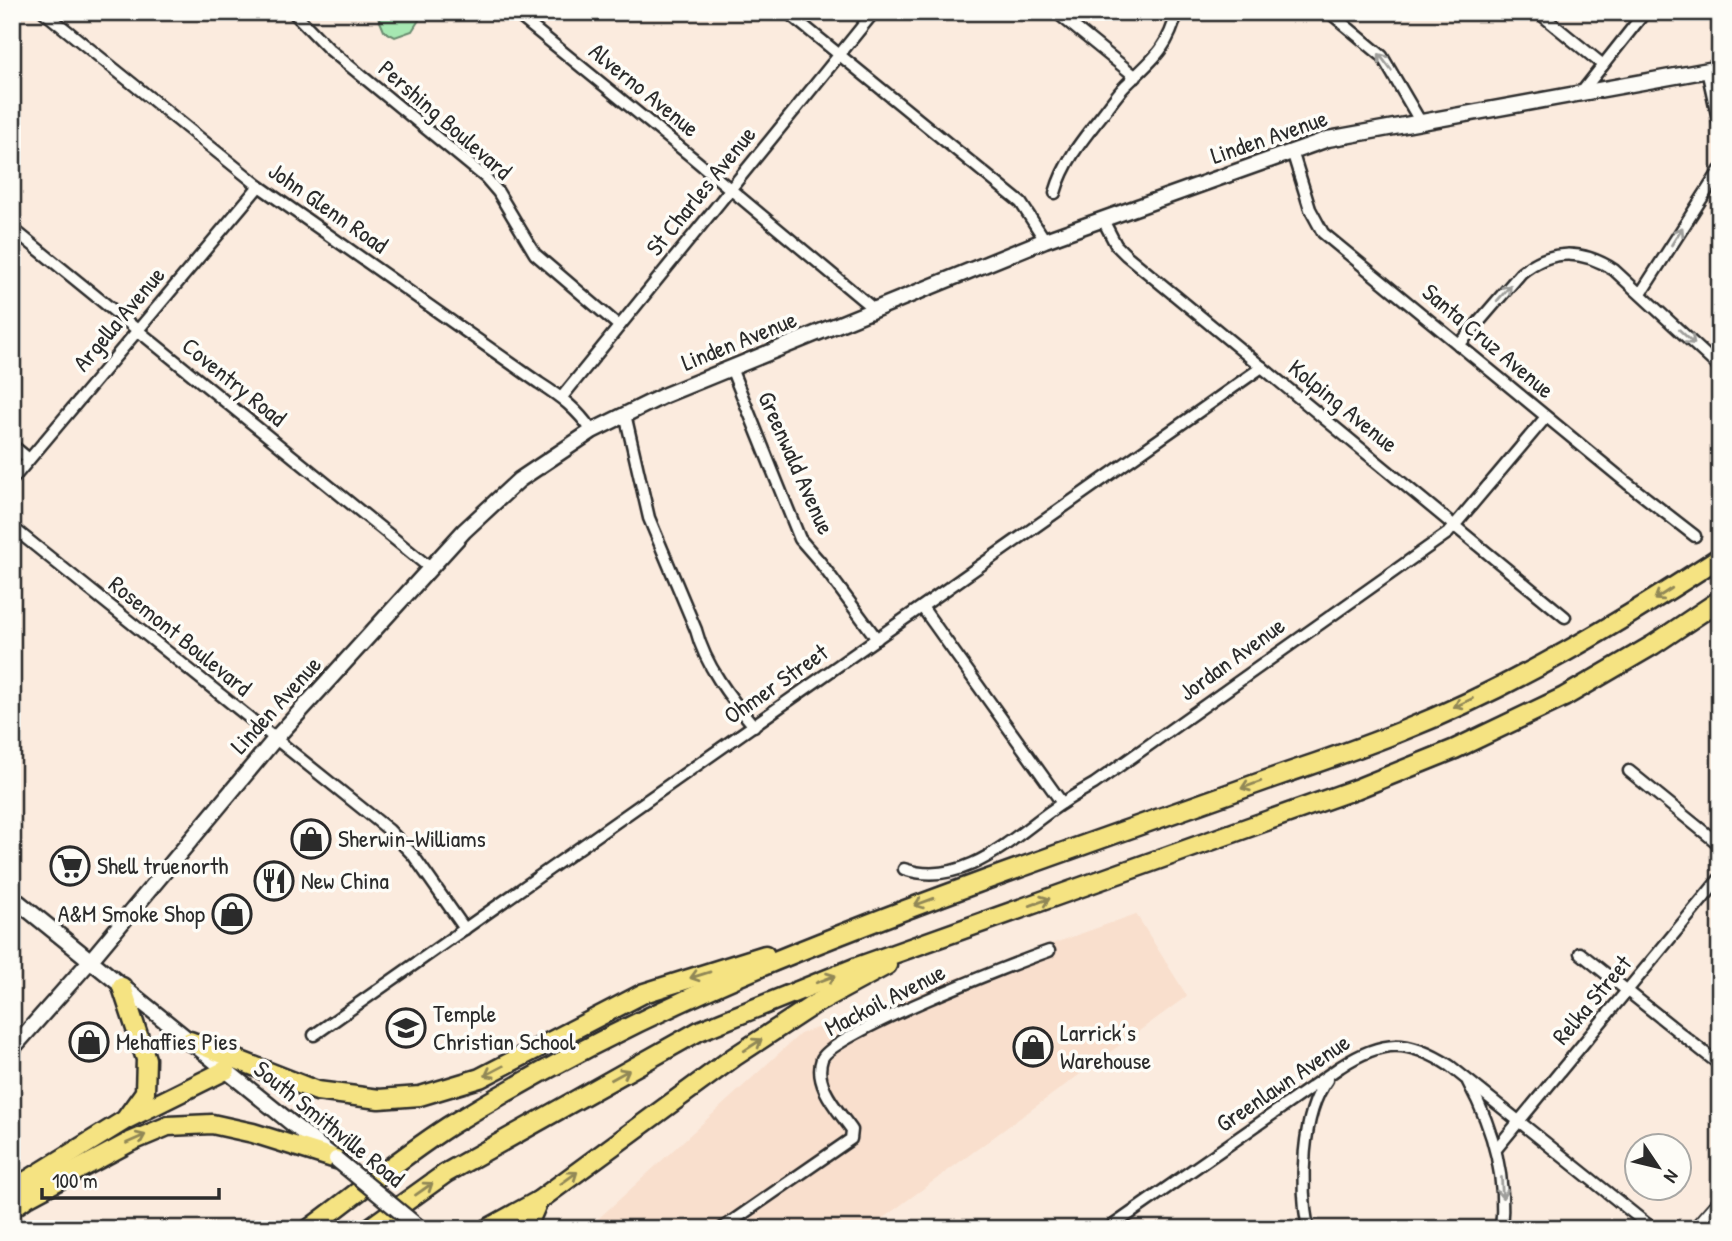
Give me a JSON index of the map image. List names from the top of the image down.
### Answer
{
  "streets": {
    "main road": ["Linden Avenue", "South Smithville Road"],
    "street": [
      "Alverno Avenue",
      "Pershing Boulevard",
      "St Charles Avenue",
      "John Glenn Road",
      "Argella Avenue",
      "Santa Cruz Avenue",
      "Coventry Road",
      "Kolping Avenue",
      "Greenwald Avenue",
      "Rosemont Boulevard",
      "Jordan Avenue",
      "Ohmer Street",
      "Mackoil Avenue",
      "Relka Street",
      "Greenlawn Avenue"
    ]
  },
  "crossings": [
    ["Alverno Avenue", "Linden Avenue"],
    ["Alverno Avenue", "St Charles Avenue"],
    ["Pershing Boulevard", "St Charles Avenue"],
    ["Linden Avenue", "John Glenn Road"],
    ["Linden Avenue", "Santa Cruz Avenue"],
    ["Linden Avenue", "Coventry Road"],
    ["Linden Avenue", "Kolping Avenue"],
    ["Linden Avenue", "Greenwald Avenue"],
    ["Linden Avenue", "Rosemont Boulevard"],
    ["Linden Avenue", "South Smithville Road"],
    ["St Charles Avenue", "John Glenn Road"],
    ["John Glenn Road", "Argella Avenue"],
    ["Argella Avenue", "Coventry Road"],
    ["Santa Cruz Avenue", "Jordan Avenue"],
    ["Kolping Avenue", "Jordan Avenue"],
    ["Kolping Avenue", "Ohmer Street"],
    ["Greenwald Avenue", "Ohmer Street"],
    ["Rosemont Boulevard", "Ohmer Street"],
    ["Relka Street", "Greenlawn Avenue"]
  ],
  "places": {
    "shop": [
      "Sherwin-Williams",
      "A&M Smoke Shop",
      "Mehaffies Pies",
      "Larrick’s Warehouse"
    ],
    "supermarket": ["Shell truenorth"],
    "restaurant": ["New China"],
    "school or university": ["Temple Christian School"]
  },
  "scale_bar": "100 m",
  "north": "bottom right"
}
